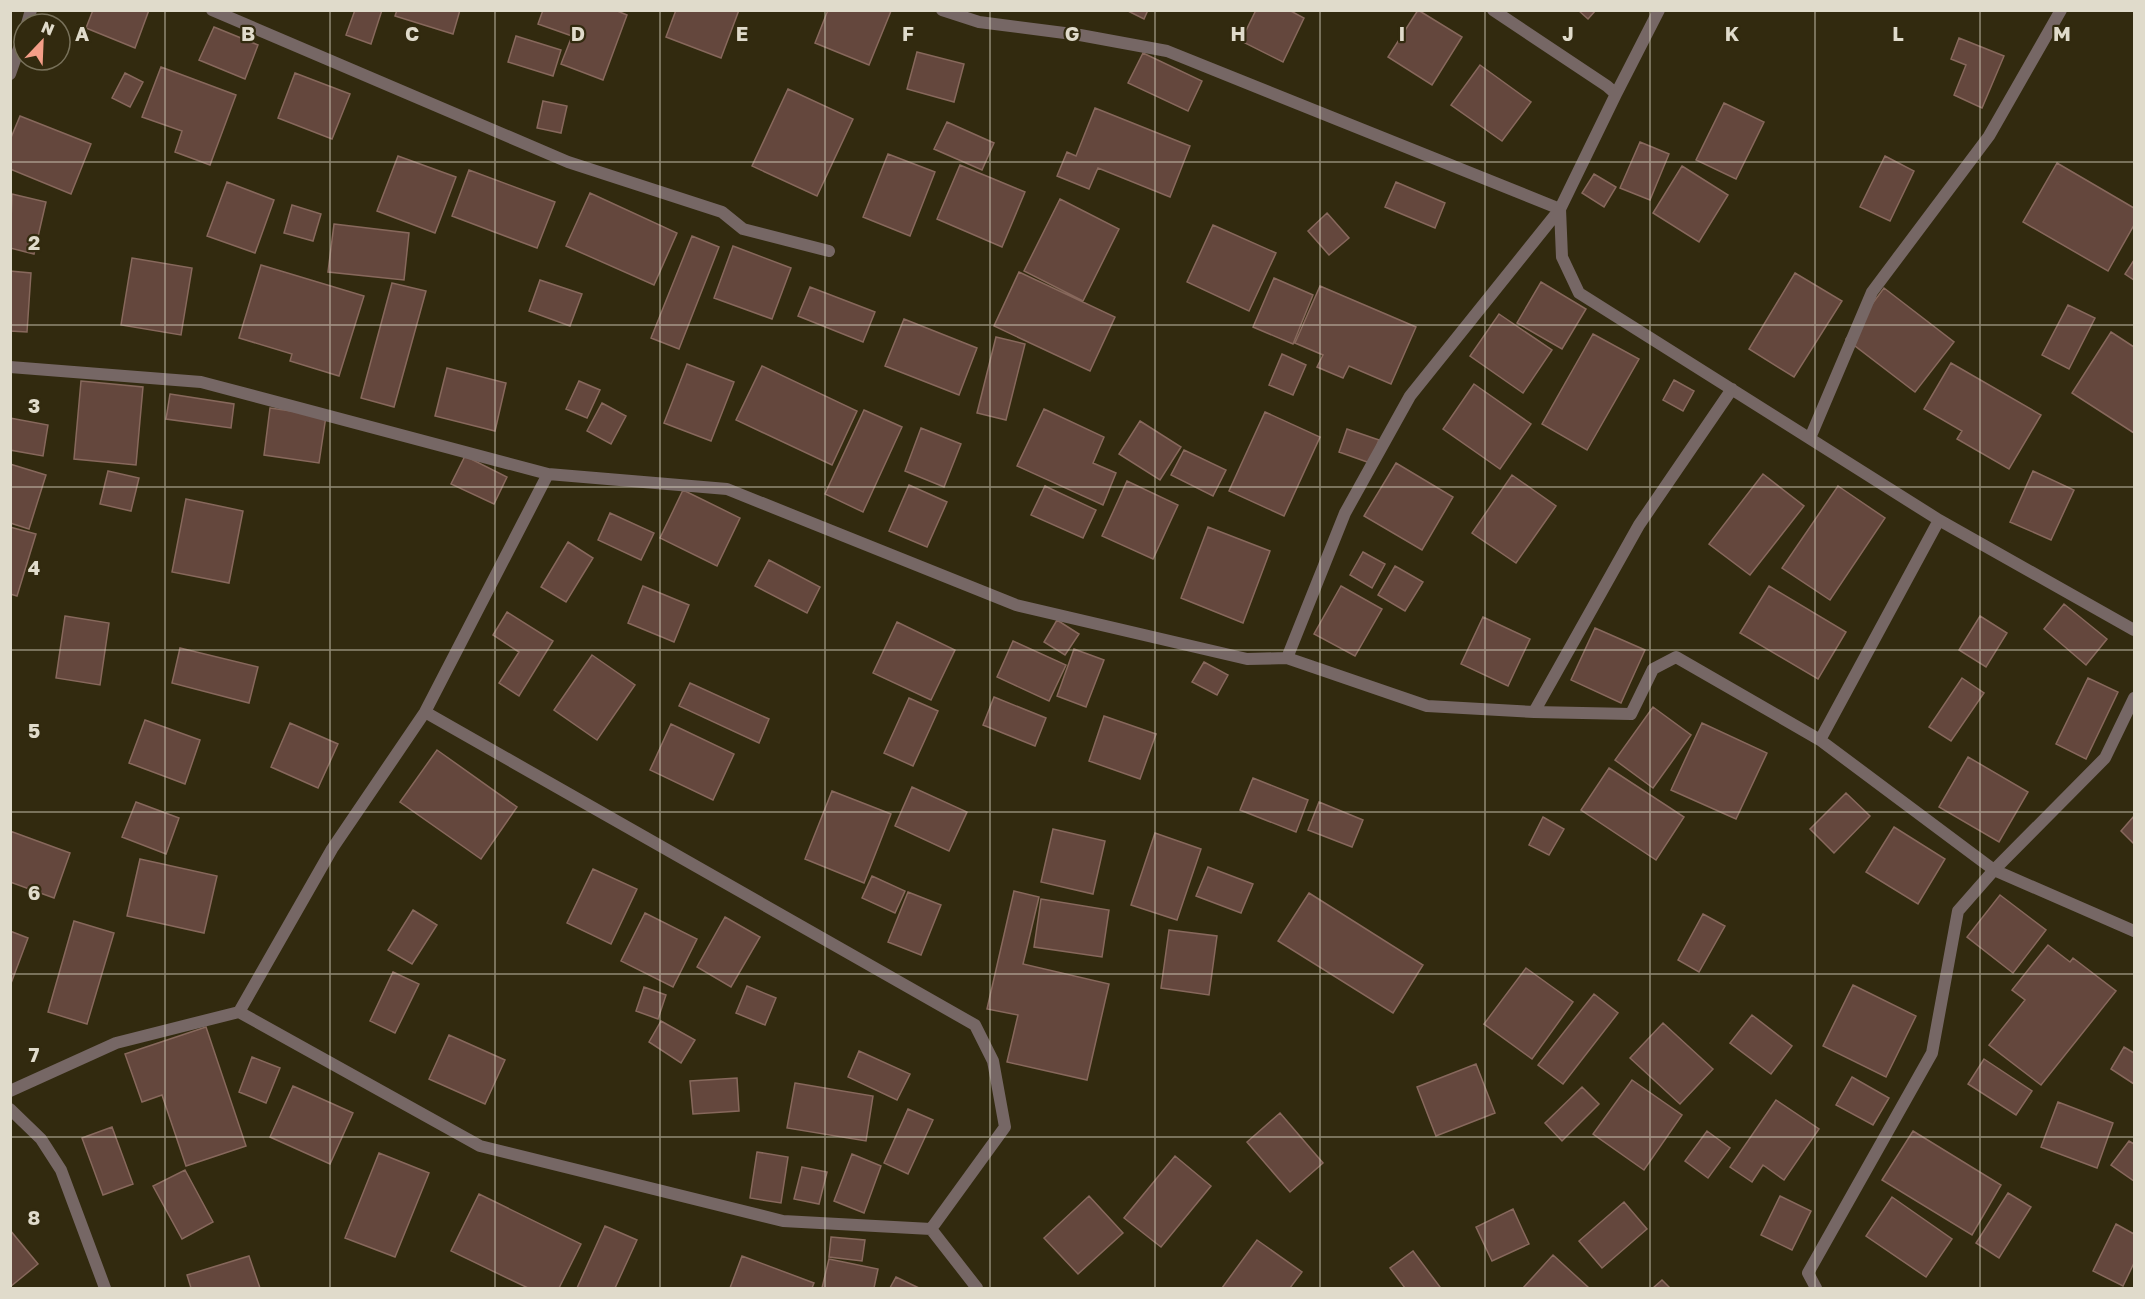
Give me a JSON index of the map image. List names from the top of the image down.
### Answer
{
  "north": "top right",
  "grid": {
    "columns": [
      "A",
      "B",
      "C",
      "D",
      "E",
      "F",
      "G",
      "H",
      "I",
      "J",
      "K",
      "L",
      "M"
    ],
    "rows": [
      "2",
      "3",
      "4",
      "5",
      "6",
      "7",
      "8"
    ]
  }
}
